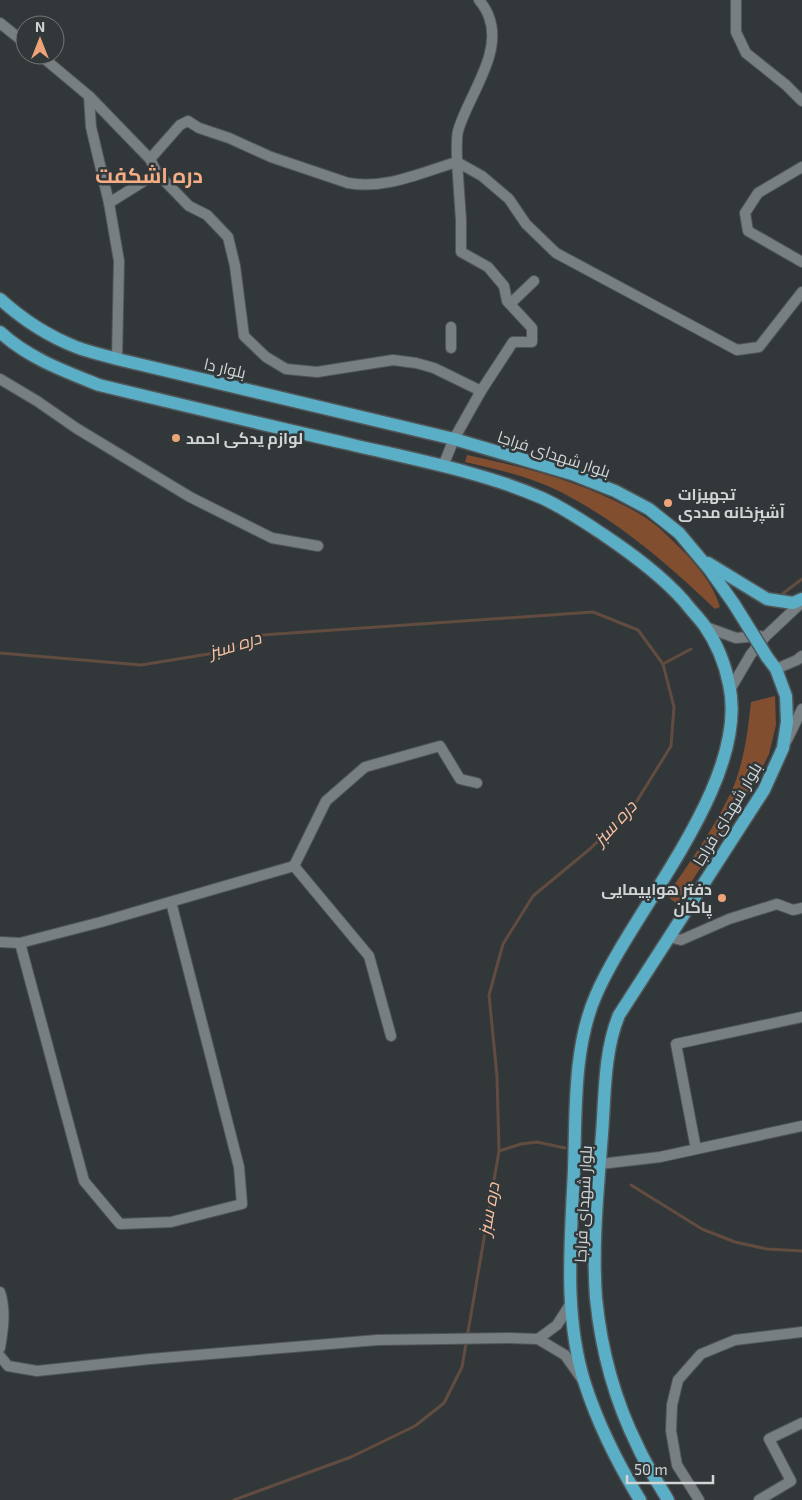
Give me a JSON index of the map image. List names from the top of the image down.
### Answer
{
  "streets": {
    "main road": ["بلوار دا", "بلوار شهدای فراجا"]
  },
  "crossings": [
    ["بلوار دا", "بلوار شهدای فراجا"]
  ],
  "districts": ["دره اشکفت"],
  "water": ["دره سبز"],
  "places": ["لوازم یدکی احمد", "تجهیزات آشپزخانه مددی", "دفتر هواپیمایی پاکان"],
  "scale_bar": "50 m",
  "north": "top"
}
